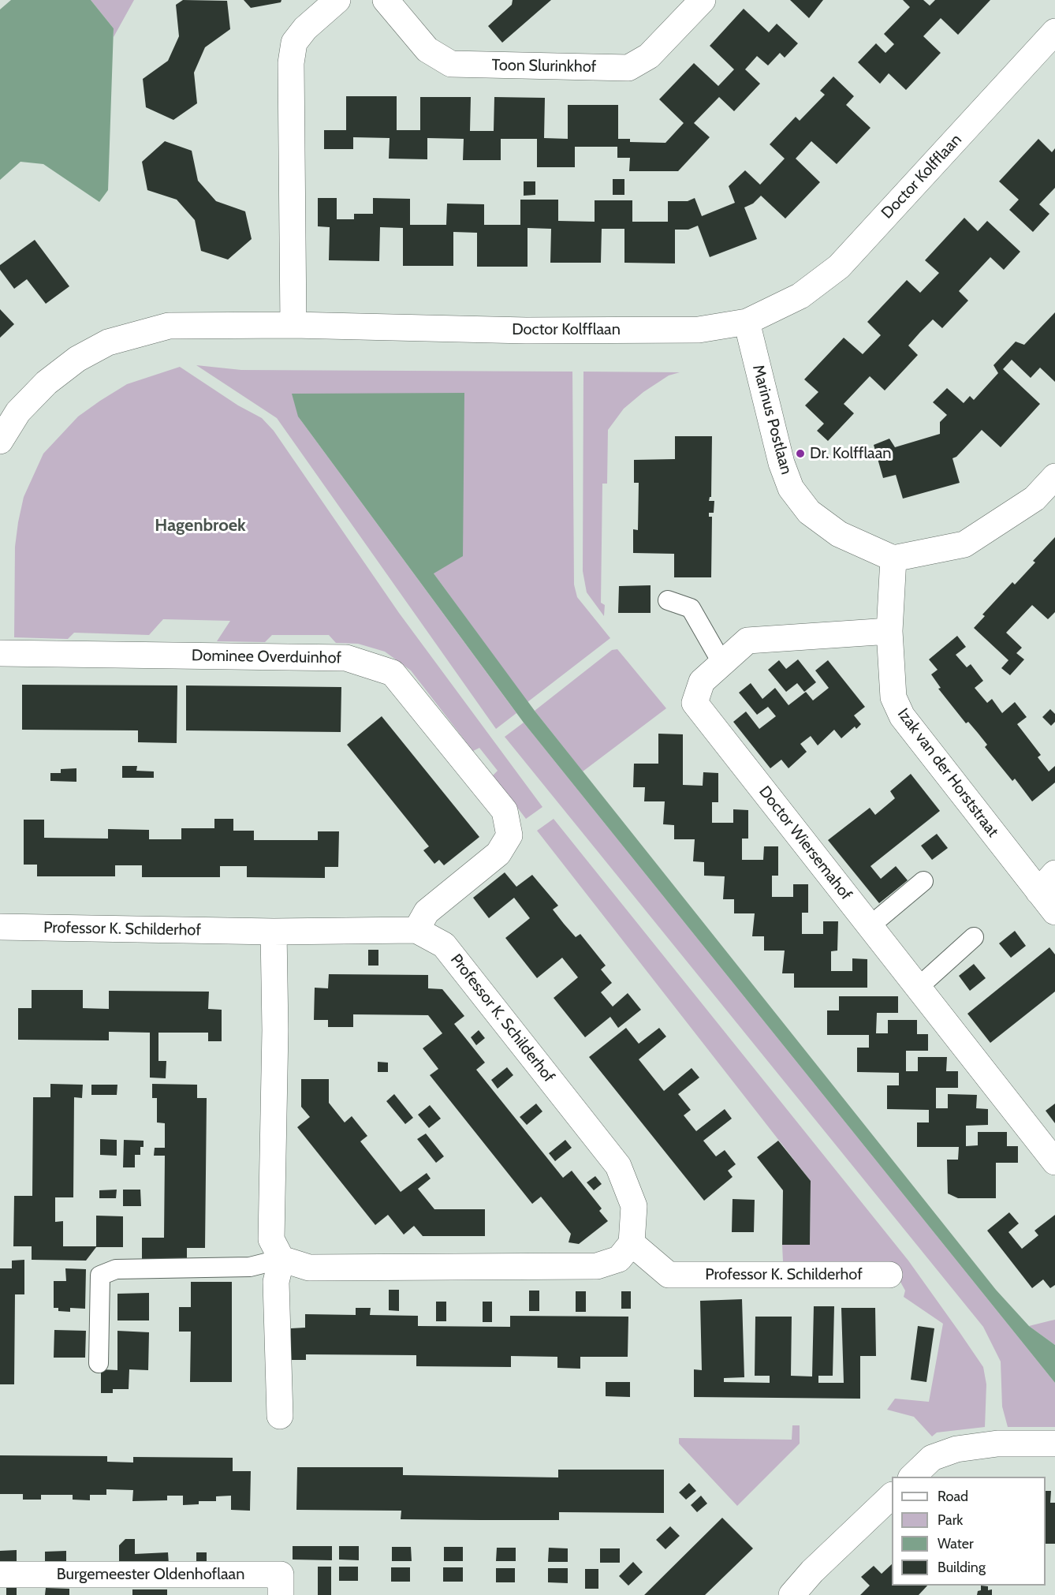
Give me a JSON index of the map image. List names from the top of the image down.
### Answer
{
  "streets": {
    "street": [
      "Toon Slurinkhof",
      "Doctor Kolfflaan",
      "Marinus Postlaan",
      "Dominee Overduinhof",
      "Izak van der Horststraat",
      "Doctor Wiersemahof",
      "Professor K. Schilderhof",
      "Burgemeester Oldenhoflaan"
    ]
  },
  "crossings": [
    ["Doctor Kolfflaan", "Marinus Postlaan"],
    ["Marinus Postlaan", "Izak van der Horststraat"],
    ["Dominee Overduinhof", "Professor K. Schilderhof"],
    ["Izak van der Horststraat", "Doctor Wiersemahof"]
  ],
  "districts": ["Hagenbroek"],
  "places": ["Dr. Kolfflaan"],
  "legend": [
    "Road",
    "Park",
    "Water",
    "Building"
  ]
}
